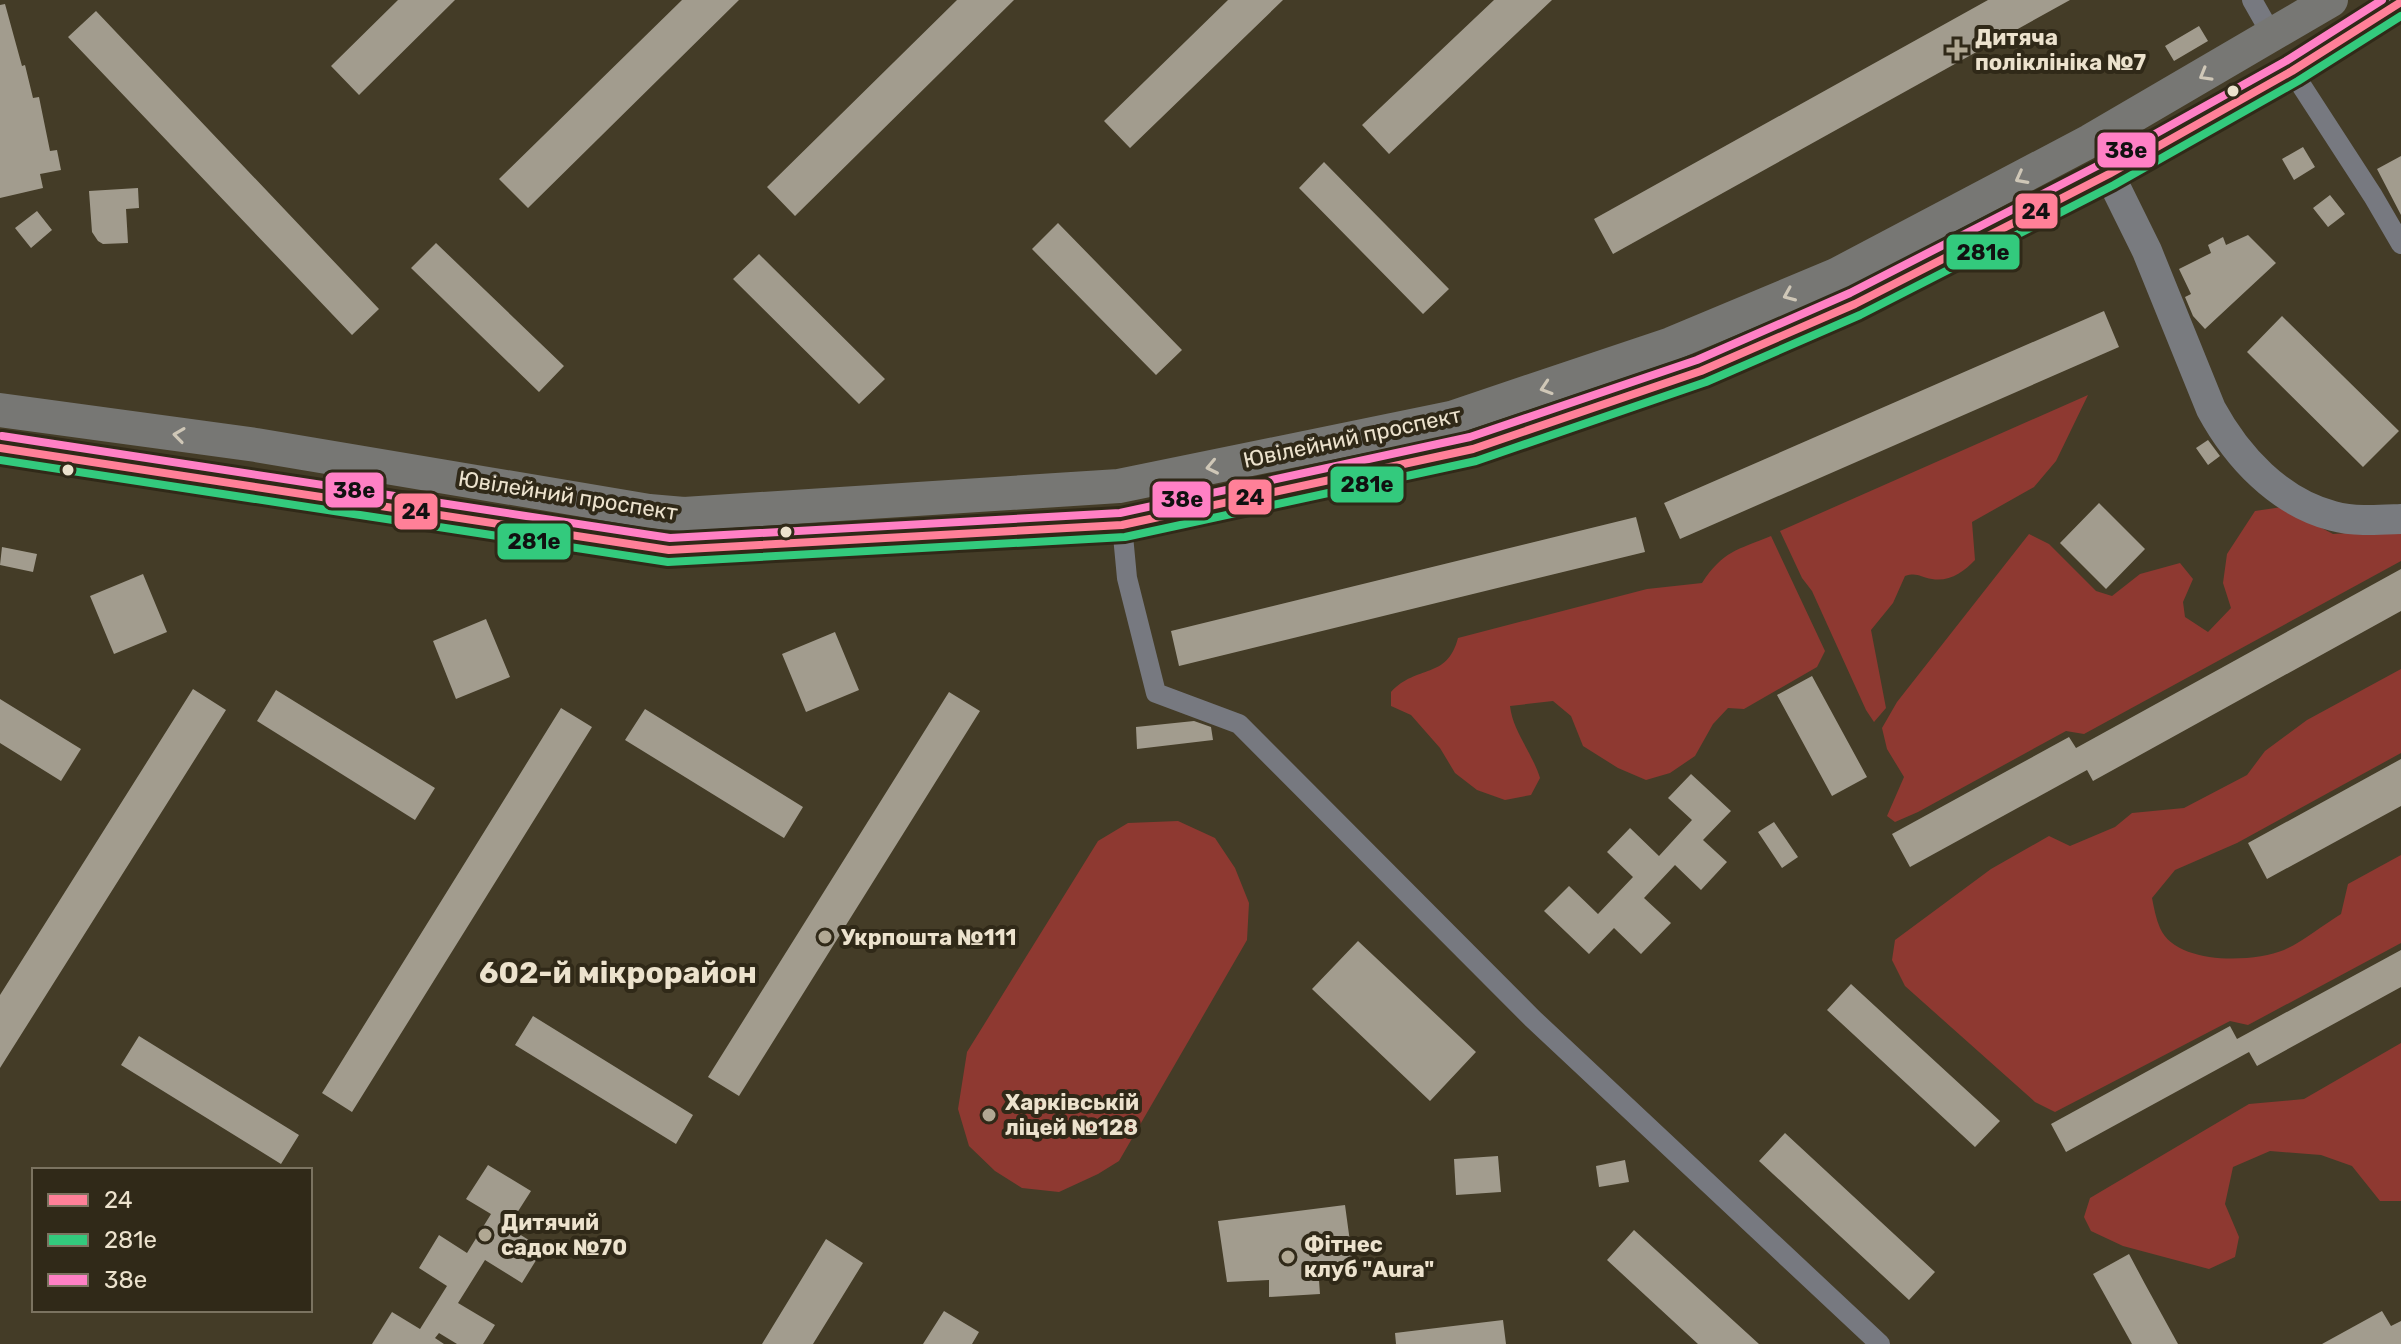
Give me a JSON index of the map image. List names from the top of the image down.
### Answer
{
  "streets": {
    "main road": ["Ювілейний проспект"]
  },
  "districts": ["602-й мікрорайон"],
  "places": {
    "health": ["Дитяча поліклініка №7"],
    "other": [
      "Укрпошта №111",
      "Харківській ліцей №128",
      "Дитячий садок №70",
      "Фітнес клуб \"Aura\""
    ]
  },
  "lines": ["transit line 38е", "transit line 24", "transit line 281е"],
  "legend": ["24", "281е", "38е"]
}
